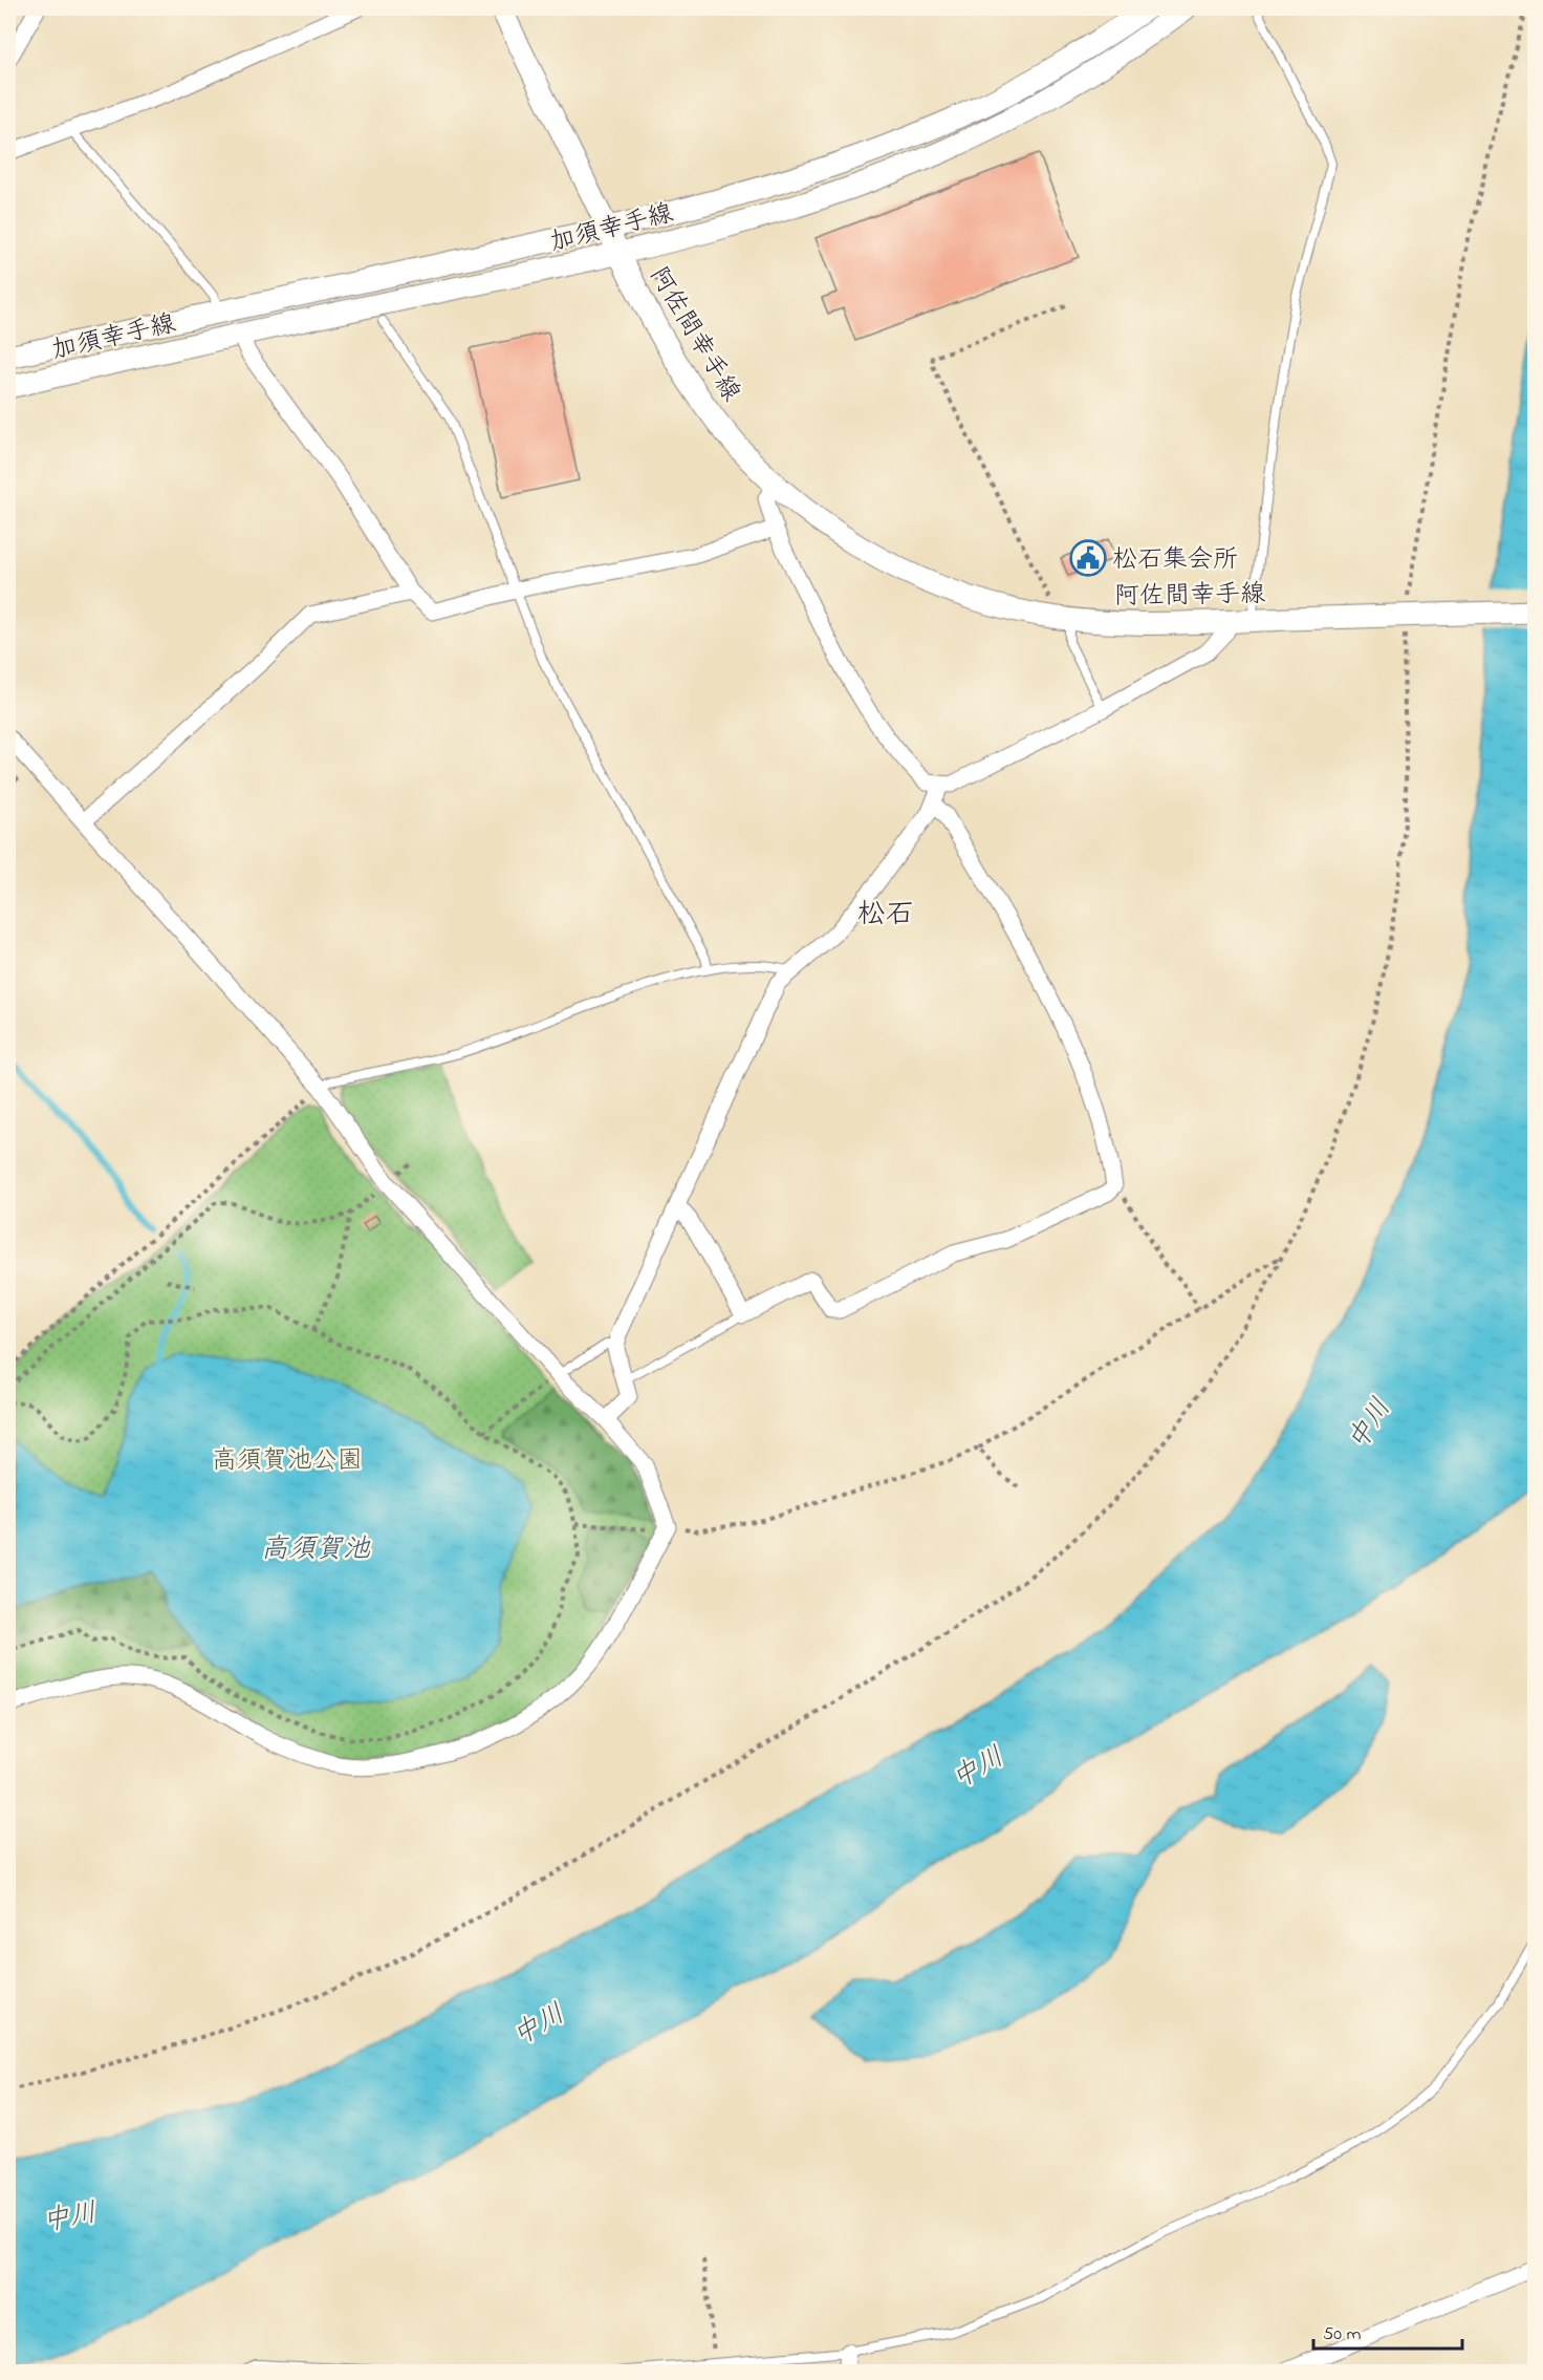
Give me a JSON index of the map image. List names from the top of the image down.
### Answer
{
  "streets": {
    "main road": ["加須幸手線", "阿佐間幸手線"]
  },
  "crossings": [
    ["加須幸手線", "阿佐間幸手線"]
  ],
  "districts": ["松石"],
  "water": ["中川", "高須賀池"],
  "parks": ["高須賀池公園"],
  "places": {
    "public building": ["松石集会所"]
  },
  "scale_bar": "50 m"
}
